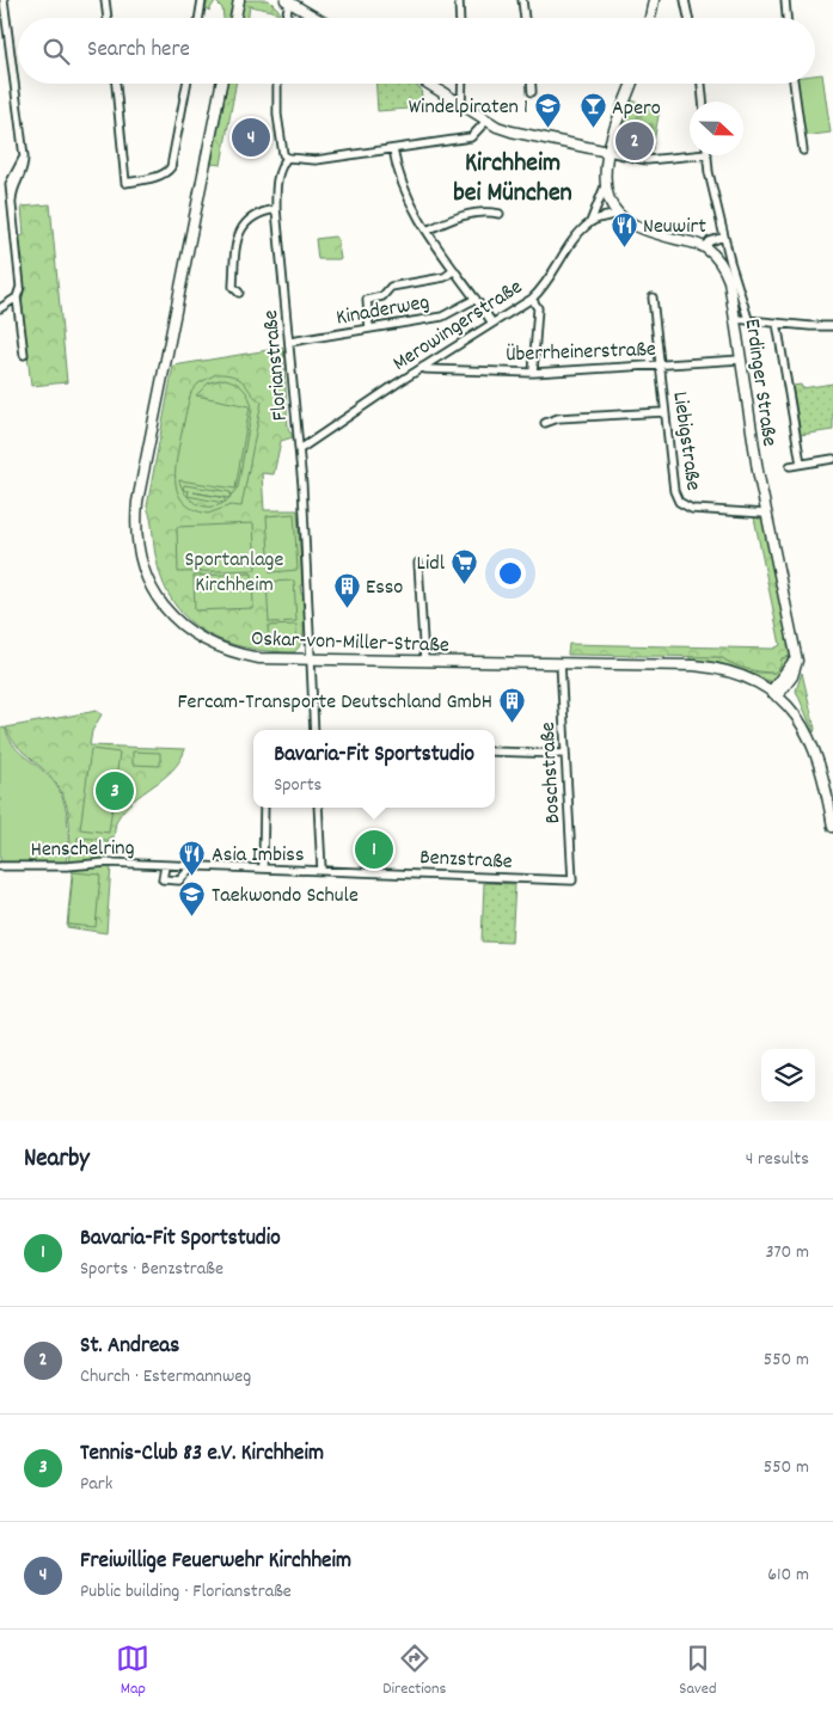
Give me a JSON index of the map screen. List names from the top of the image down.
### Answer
{
  "streets": {
    "main road": ["Erdinger Straße", "Oskar-von-Miller-Straße"],
    "street": [
      "Kinaderweg",
      "Merowingerstraße",
      "Überrheinerstraße",
      "Florianstraße",
      "Liebigstraße",
      "Boschstraße",
      "Henschelring",
      "Benzstraße"
    ]
  },
  "crossings": [
    ["Kinaderweg", "Florianstraße"],
    ["Merowingerstraße", "Überrheinerstraße"],
    ["Merowingerstraße", "Florianstraße"],
    ["Überrheinerstraße", "Erdinger Straße"],
    ["Überrheinerstraße", "Liebigstraße"],
    ["Florianstraße", "Oskar-von-Miller-Straße"],
    ["Erdinger Straße", "Liebigstraße"],
    ["Erdinger Straße", "Oskar-von-Miller-Straße"],
    ["Oskar-von-Miller-Straße", "Boschstraße"],
    ["Boschstraße", "Benzstraße"],
    ["Henschelring", "Benzstraße"]
  ],
  "districts": ["Kirchheim bei München"],
  "parks": ["Sportanlage Kirchheim"],
  "places": {
    "school or university": ["Windelpiraten 1", "Taekwondo Schule"],
    "bar": ["Apero"],
    "restaurant": ["Neuwirt", "Asia Imbiss"],
    "supermarket": ["Lidl"],
    "building": ["Esso", "Fercam-Transporte Deutschland GmbH"]
  },
  "north": "right",
  "page": {
    "search": "Search here",
    "pins": [
      "4",
      "2",
      "3",
      "1"
    ],
    "popup": ["Bavaria-Fit Sportstudio", "Sports"],
    "heading": ["Nearby", "4 results"],
    "list": [
      {
        "mark": "1",
        "name": "Bavaria-Fit Sportstudio",
        "note": "Sports · Benzstraße",
        "value": "370 m"
      },
      {
        "mark": "2",
        "name": "St. Andreas",
        "note": "Church · Estermannweg",
        "value": "550 m"
      },
      {
        "mark": "3",
        "name": "Tennis-Club 83 e.V. Kirchheim",
        "note": "Park",
        "value": "550 m"
      },
      {
        "mark": "4",
        "name": "Freiwillige Feuerwehr Kirchheim",
        "note": "Public building · Florianstraße",
        "value": "610 m"
      }
    ],
    "nav": ["Map", "Directions", "Saved"]
  }
}
